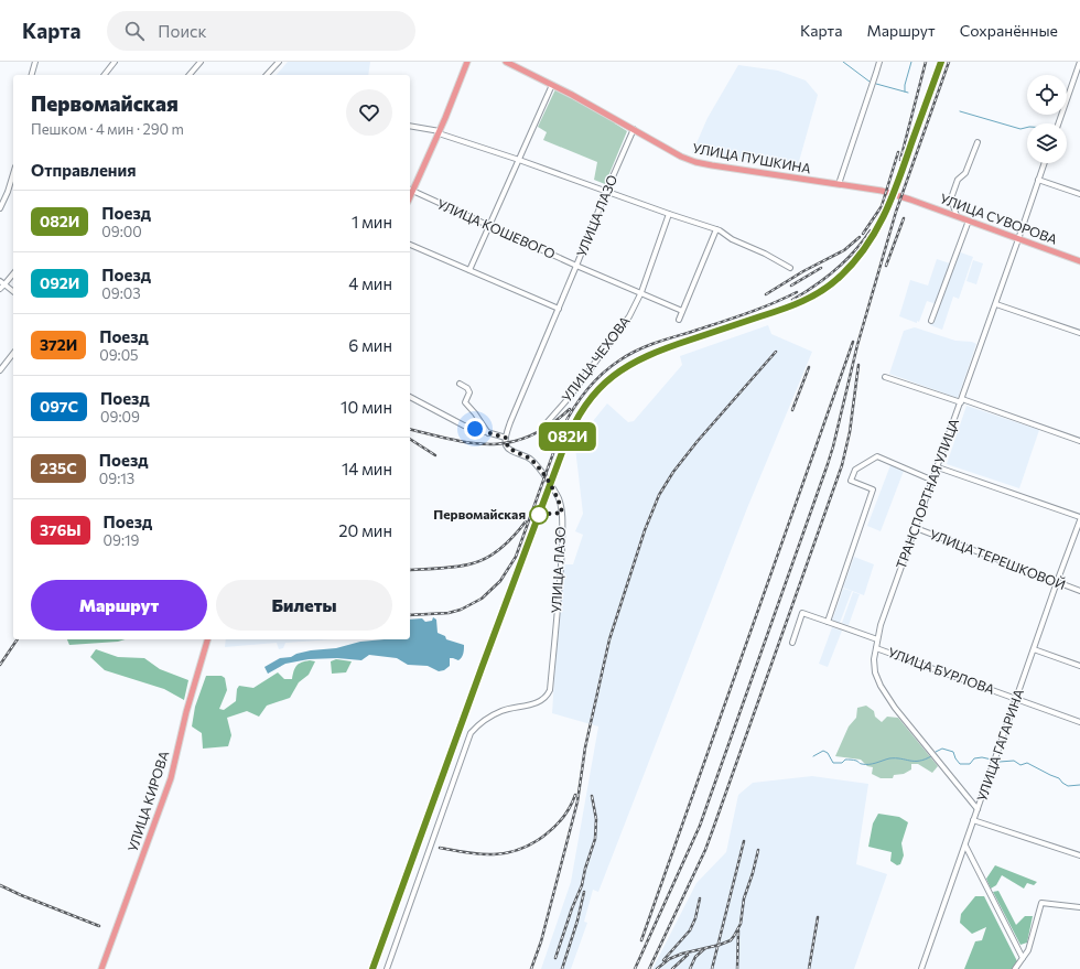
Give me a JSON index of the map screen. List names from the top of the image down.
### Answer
{
  "streets": {
    "main road": ["УЛИЦА ПУШКИНА", "УЛИЦА СУВОРОВА", "УЛИЦА КИРОВА"],
    "street": [
      "УЛИЦА ЛАЗО",
      "УЛИЦА КОШЕВОГО",
      "УЛИЦА ЧЕХОВА",
      "ТРАНСПОРТНАЯ УЛИЦА",
      "УЛИЦА ТЕРЕШКОВОЙ",
      "УЛИЦА БУРЛОВА",
      "УЛИЦА ГАГАРИНА"
    ]
  },
  "crossings": [
    ["УЛИЦА ПУШКИНА", "УЛИЦА ЛАЗО"],
    ["УЛИЦА ПУШКИНА", "УЛИЦА СУВОРОВА"],
    ["УЛИЦА ЛАЗО", "УЛИЦА КОШЕВОГО"],
    ["УЛИЦА СУВОРОВА", "ТРАНСПОРТНАЯ УЛИЦА"],
    ["УЛИЦА КОШЕВОГО", "УЛИЦА ЧЕХОВА"],
    ["ТРАНСПОРТНАЯ УЛИЦА", "УЛИЦА ТЕРЕШКОВОЙ"],
    ["ТРАНСПОРТНАЯ УЛИЦА", "УЛИЦА БУРЛОВА"],
    ["ТРАНСПОРТНАЯ УЛИЦА", "УЛИЦА ГАГАРИНА"],
    ["УЛИЦА ТЕРЕШКОВОЙ", "УЛИЦА ГАГАРИНА"],
    ["УЛИЦА БУРЛОВА", "УЛИЦА ГАГАРИНА"]
  ],
  "places": ["Первомайская"],
  "page": {
    "header": "Карта",
    "search": "Поиск",
    "nav": ["Карта", "Маршрут", "Сохранённые"],
    "on_map": "082И",
    "heading": [
      ["Первомайская", "Пешком · 4 мин · 290 m"],
      "Отправления"
    ],
    "list": [
      {
        "mark": "082И",
        "name": "Поезд",
        "note": "09:00",
        "value": "1 мин"
      },
      {
        "mark": "092И",
        "name": "Поезд",
        "note": "09:03",
        "value": "4 мин"
      },
      {
        "mark": "372И",
        "name": "Поезд",
        "note": "09:05",
        "value": "6 мин"
      },
      {
        "mark": "097С",
        "name": "Поезд",
        "note": "09:09",
        "value": "10 мин"
      },
      {
        "mark": "235С",
        "name": "Поезд",
        "note": "09:13",
        "value": "14 мин"
      },
      {
        "mark": "376Ы",
        "name": "Поезд",
        "note": "09:19",
        "value": "20 мин"
      }
    ],
    "buttons": ["Маршрут", "Билеты"]
  }
}
